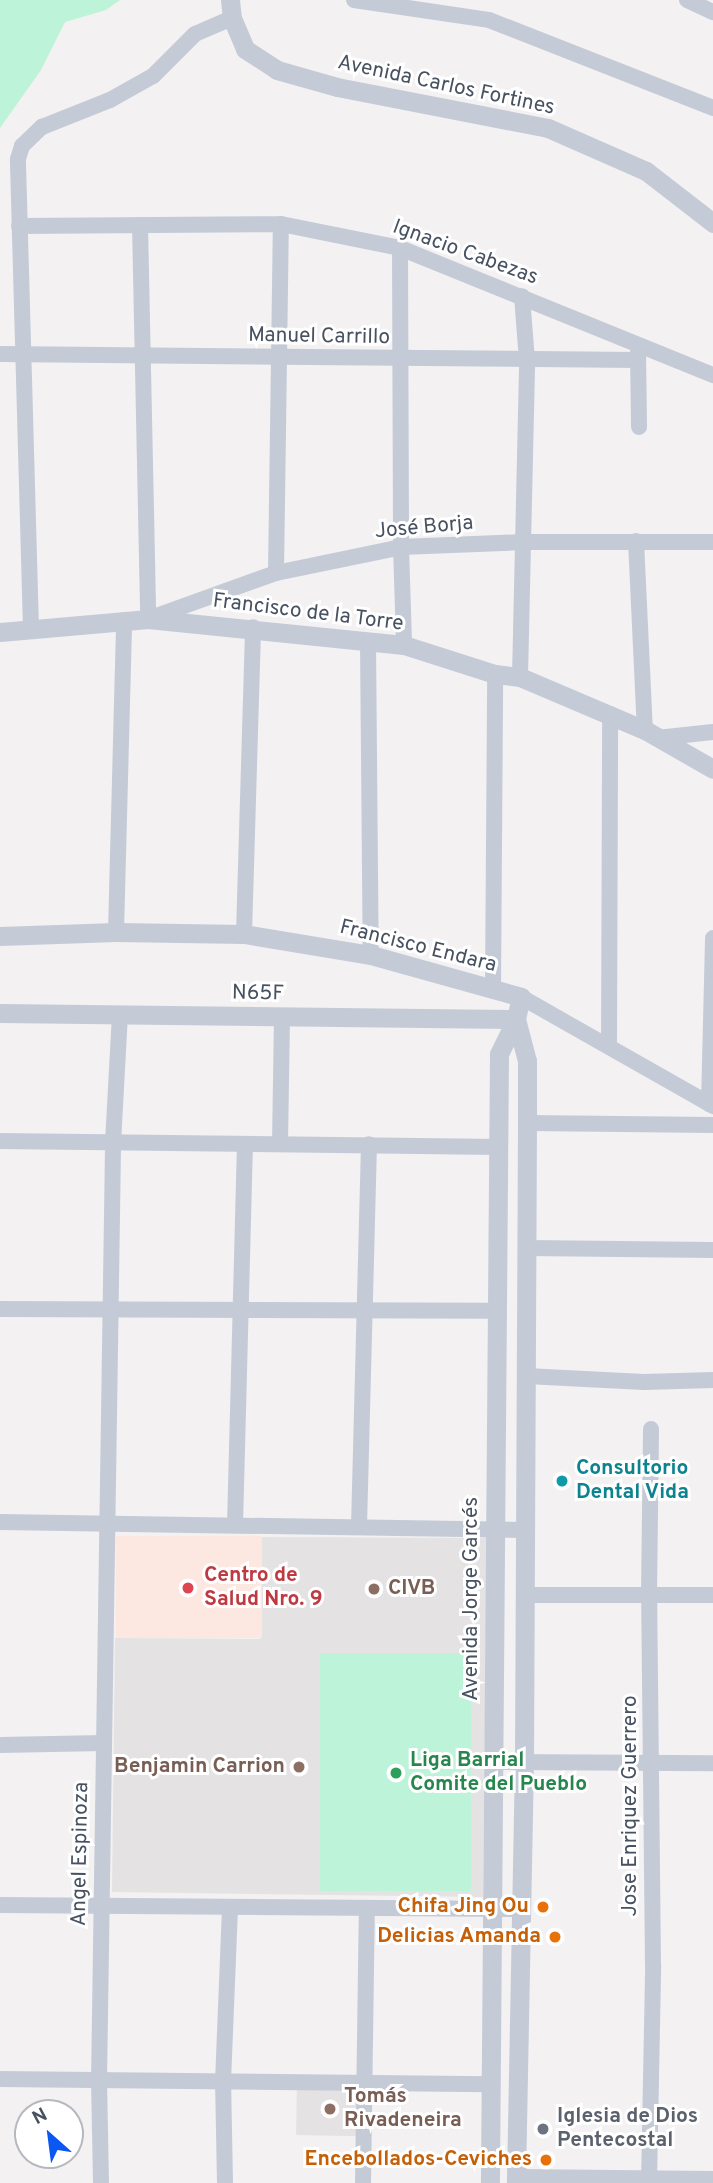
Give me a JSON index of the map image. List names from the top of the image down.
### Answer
{
  "streets": {
    "street": [
      "Avenida Carlos Fortines",
      "Ignacio Cabezas",
      "Manuel Carrillo",
      "José Borja",
      "Francisco de la Torre",
      "Francisco Endara",
      "N65F",
      "Avenida Jorge Garcés",
      "Jose Enriquez Guerrero",
      "Angel Espinoza"
    ]
  },
  "crossings": [
    ["José Borja", "Francisco de la Torre"],
    ["Francisco Endara", "Avenida Jorge Garcés"],
    ["N65F", "Avenida Jorge Garcés"]
  ],
  "places": [
    "Consultorio Dental Vida",
    "Centro de Salud Nro. 9",
    "CIVB",
    "Benjamin Carrion",
    "Liga Barrial Comite del Pueblo",
    "Chifa Jing Ou",
    "Delicias Amanda",
    "Tomás Rivadeneira",
    "Iglesia de Dios Pentecostal",
    "Encebollados-Ceviches"
  ],
  "north": "top left"
}
